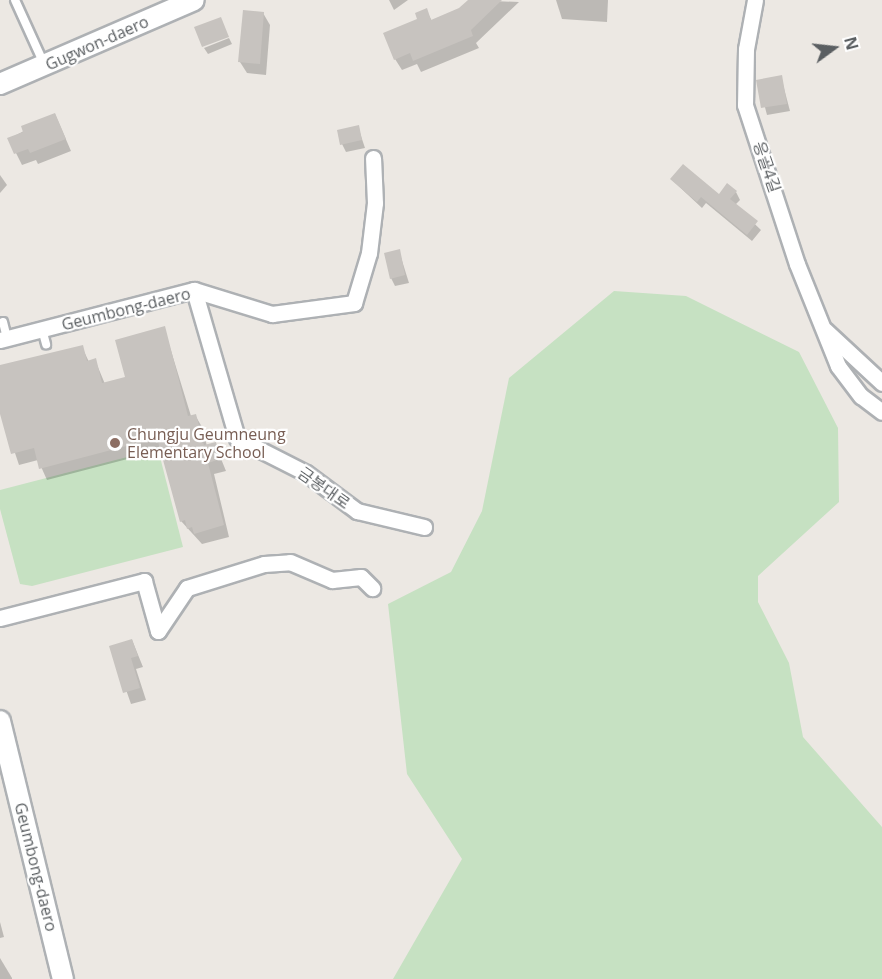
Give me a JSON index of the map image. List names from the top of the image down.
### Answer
{
  "streets": {
    "street": [
      "Gugwon-daero",
      "응골4길",
      "Geumbong-daero",
      "금봉대로"
    ]
  },
  "crossings": [
    ["Geumbong-daero", "금봉대로"]
  ],
  "places": ["Chungju Geumneung Elementary School"],
  "north": "right"
}
